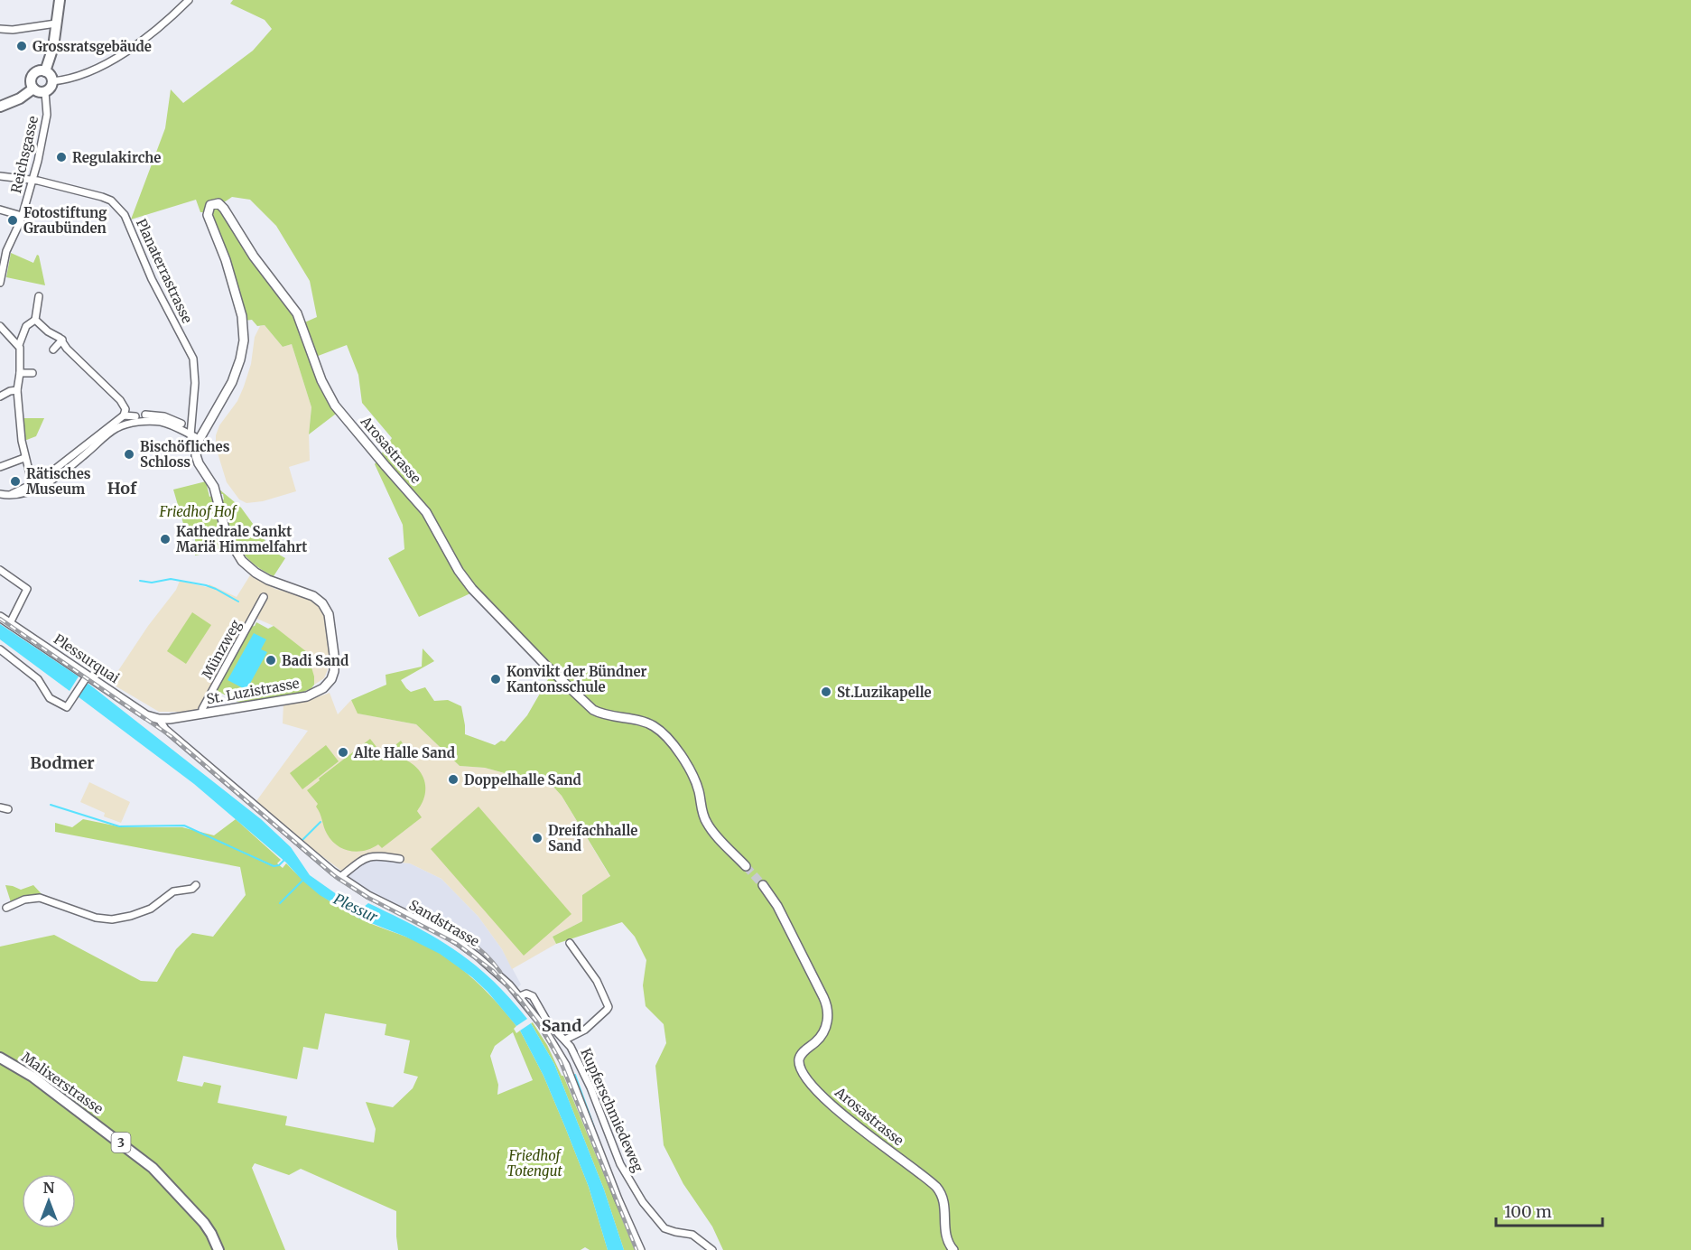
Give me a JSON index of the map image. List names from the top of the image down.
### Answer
{
  "streets": {
    "main road": [
      "Arosastrasse",
      "Plessurquai",
      "St. Luzistrasse",
      "Malixerstrasse",
      "3"
    ],
    "street": [
      "Reichsgasse",
      "Planaterrastrasse",
      "Münzweg",
      "Sandstrasse",
      "Kupferschmiedeweg"
    ]
  },
  "crossings": [
    ["Reichsgasse", "Planaterrastrasse"],
    ["Arosastrasse", "St. Luzistrasse"],
    ["Münzweg", "St. Luzistrasse"],
    ["Plessurquai", "St. Luzistrasse"],
    ["Plessurquai", "Sandstrasse"],
    ["St. Luzistrasse", "Sandstrasse"],
    ["Sandstrasse", "Kupferschmiedeweg"]
  ],
  "districts": ["Hof", "Bodmer", "Sand"],
  "water": ["Plessur"],
  "parks": ["Friedhof Hof", "Friedhof Totengut"],
  "places": [
    "Grossratsgebäude",
    "Regulakirche",
    "Fotostiftung Graubünden",
    "Bischöfliches Schloss",
    "Rätisches Museum",
    "Kathedrale Sankt Mariä Himmelfahrt",
    "Badi Sand",
    "Konvikt der Bündner Kantonsschule",
    "St.Luzikapelle",
    "Alte Halle Sand",
    "Doppelhalle Sand",
    "Dreifachhalle Sand"
  ],
  "scale_bar": "100 m",
  "north": "top"
}
